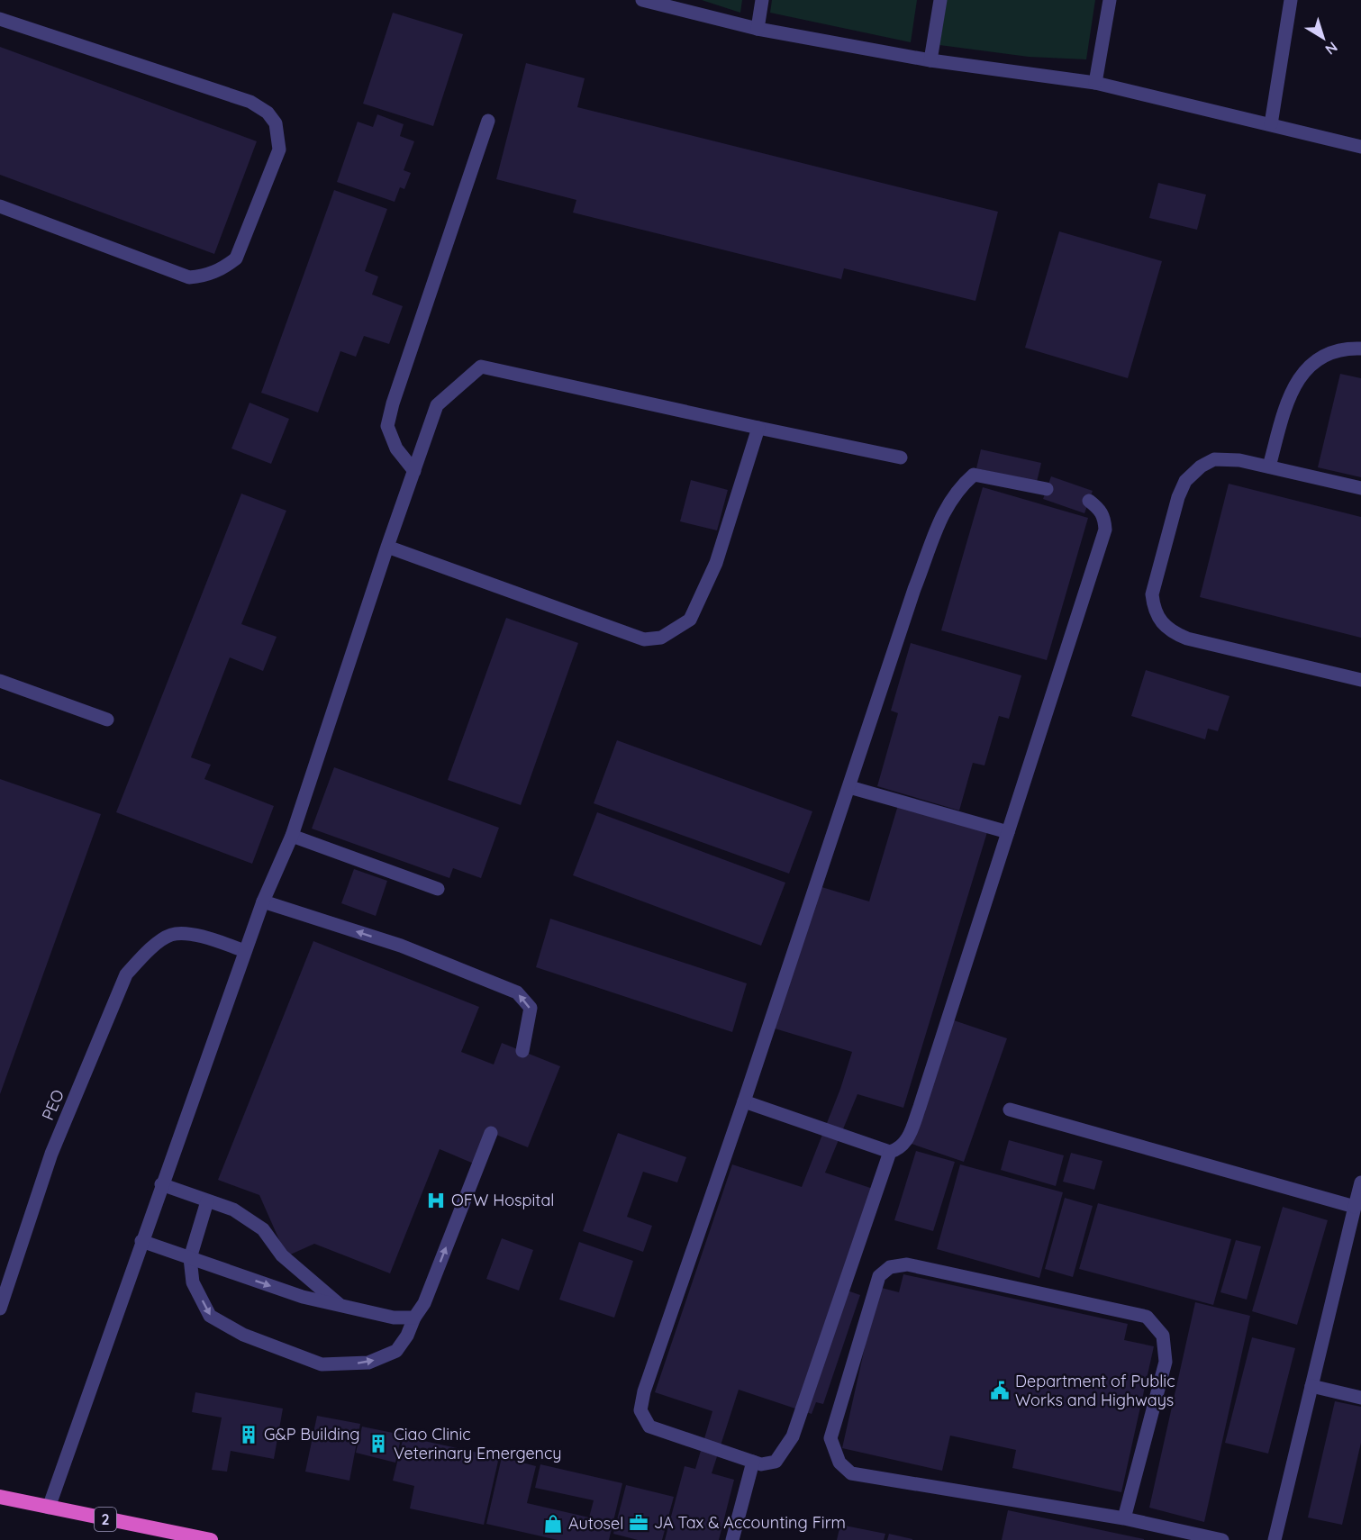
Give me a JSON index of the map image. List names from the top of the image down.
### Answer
{
  "streets": {
    "highway": ["2"],
    "street": ["PEO"]
  },
  "places": {
    "hospital": ["OFW Hospital"],
    "public building": ["Department of Public Works and Highways"],
    "building": ["G&P Building", "Ciao Clinic Veterinary Emergency"],
    "office": ["JA Tax & Accounting Firm"],
    "shop": ["Autosel"]
  },
  "north": "bottom right"
}
